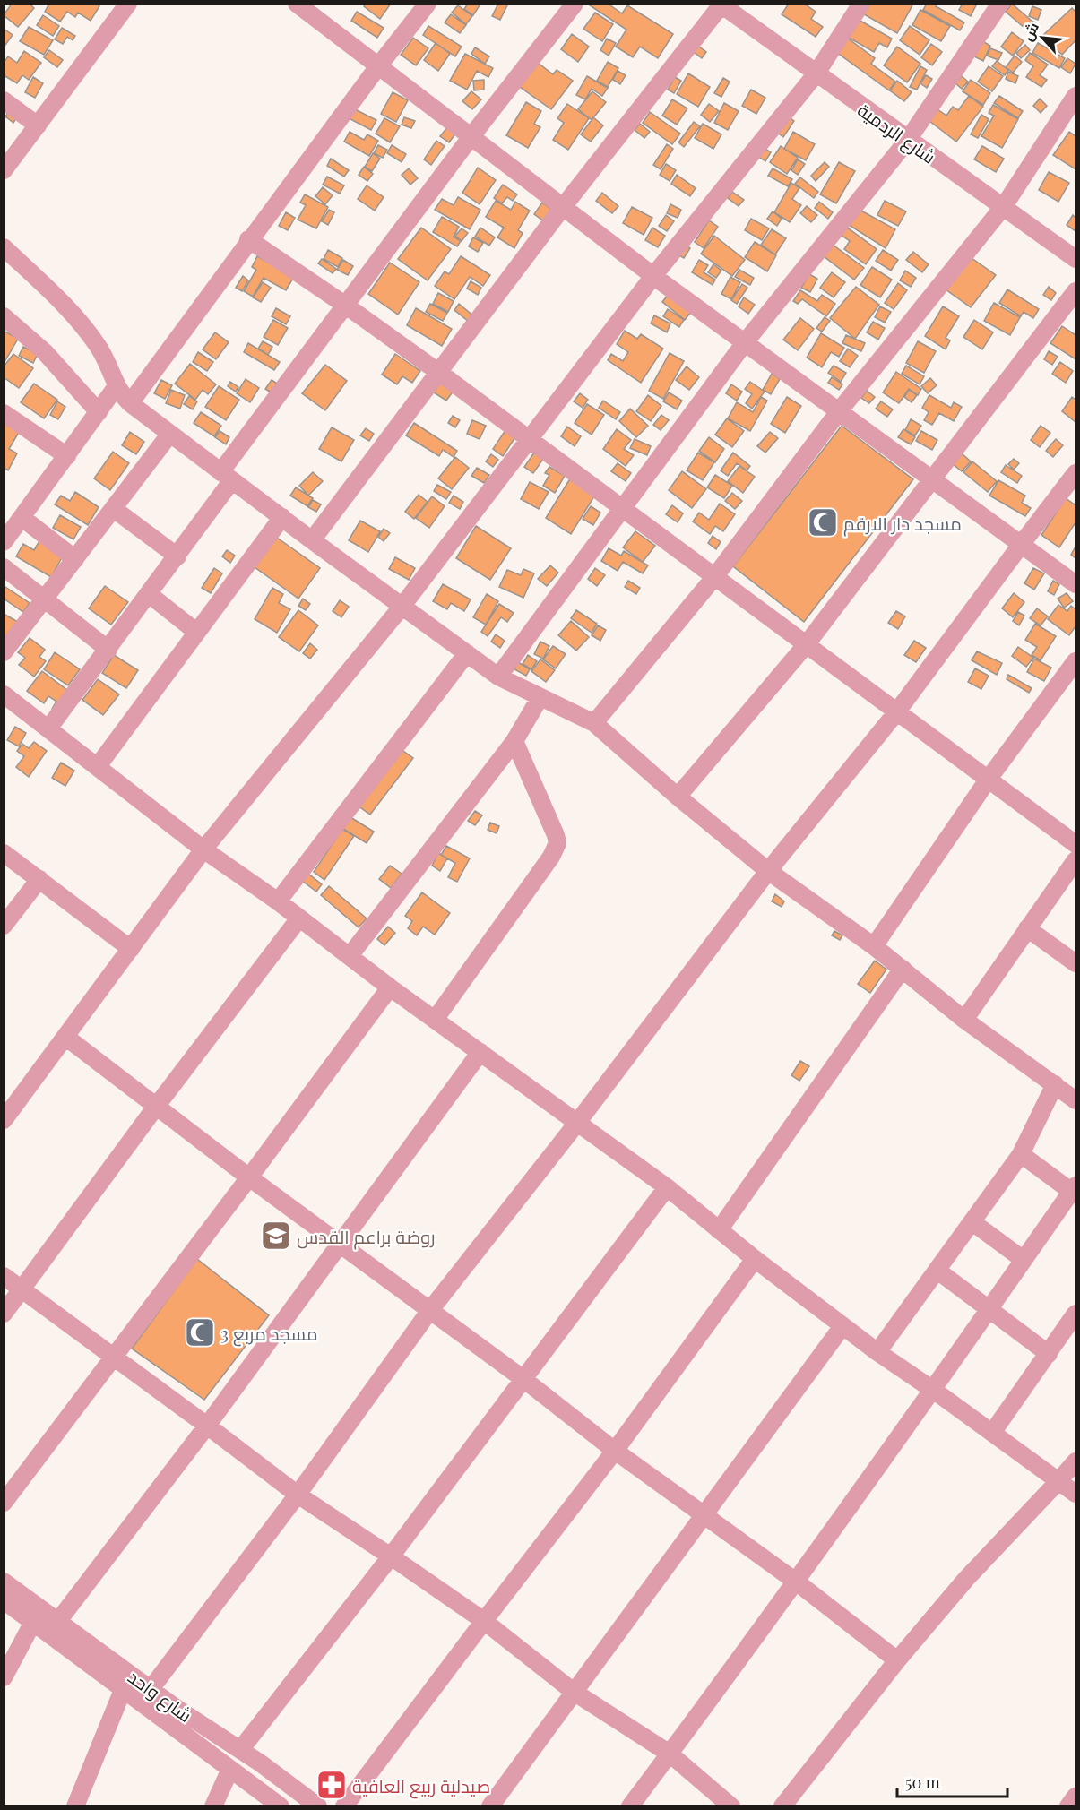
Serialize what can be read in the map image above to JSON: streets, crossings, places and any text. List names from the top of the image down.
{
  "streets": {
    "street": ["شارع الردمية", "شارع واحد"]
  },
  "places": {
    "mosque": ["مسجد دار الارقم", "مسجد مربع 3"],
    "school or university": ["روضة براعم القدس"],
    "pharmacy": ["صيدلية ربيع العافية"]
  },
  "scale_bar": "50 m",
  "north": "top left"
}
